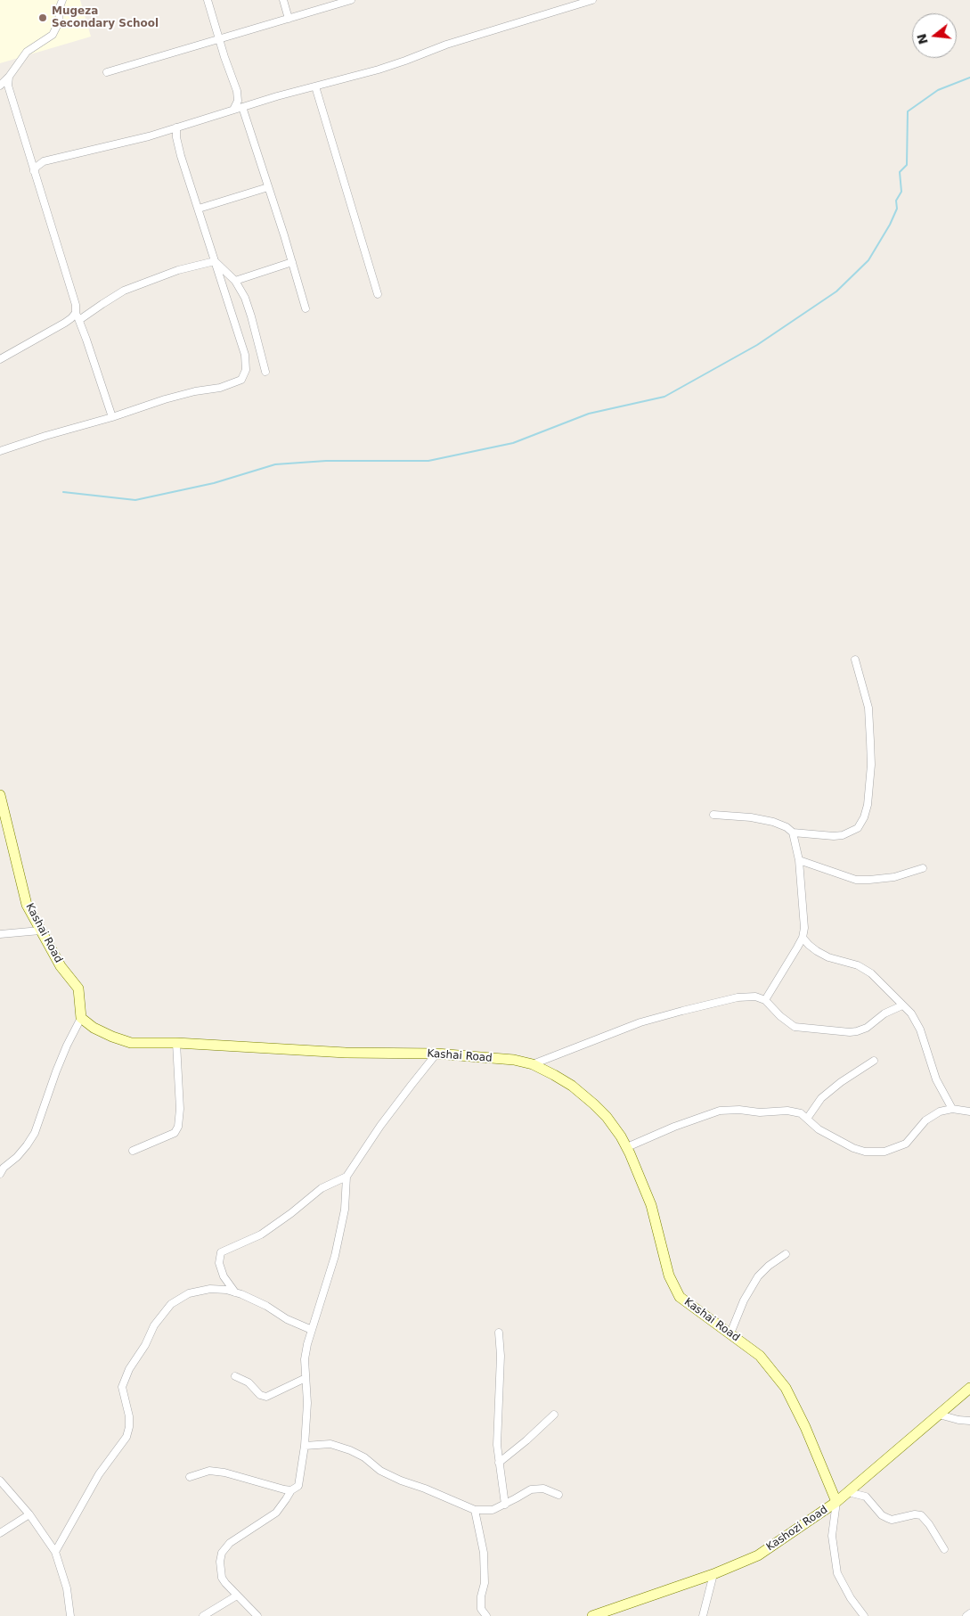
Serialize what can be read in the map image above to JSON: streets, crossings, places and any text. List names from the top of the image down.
{
  "streets": {
    "street": ["Kashai Road", "Kashozi Road"]
  },
  "crossings": [
    ["Kashai Road", "Kashozi Road"]
  ],
  "places": ["Mugeza Secondary School"],
  "north": "left"
}
